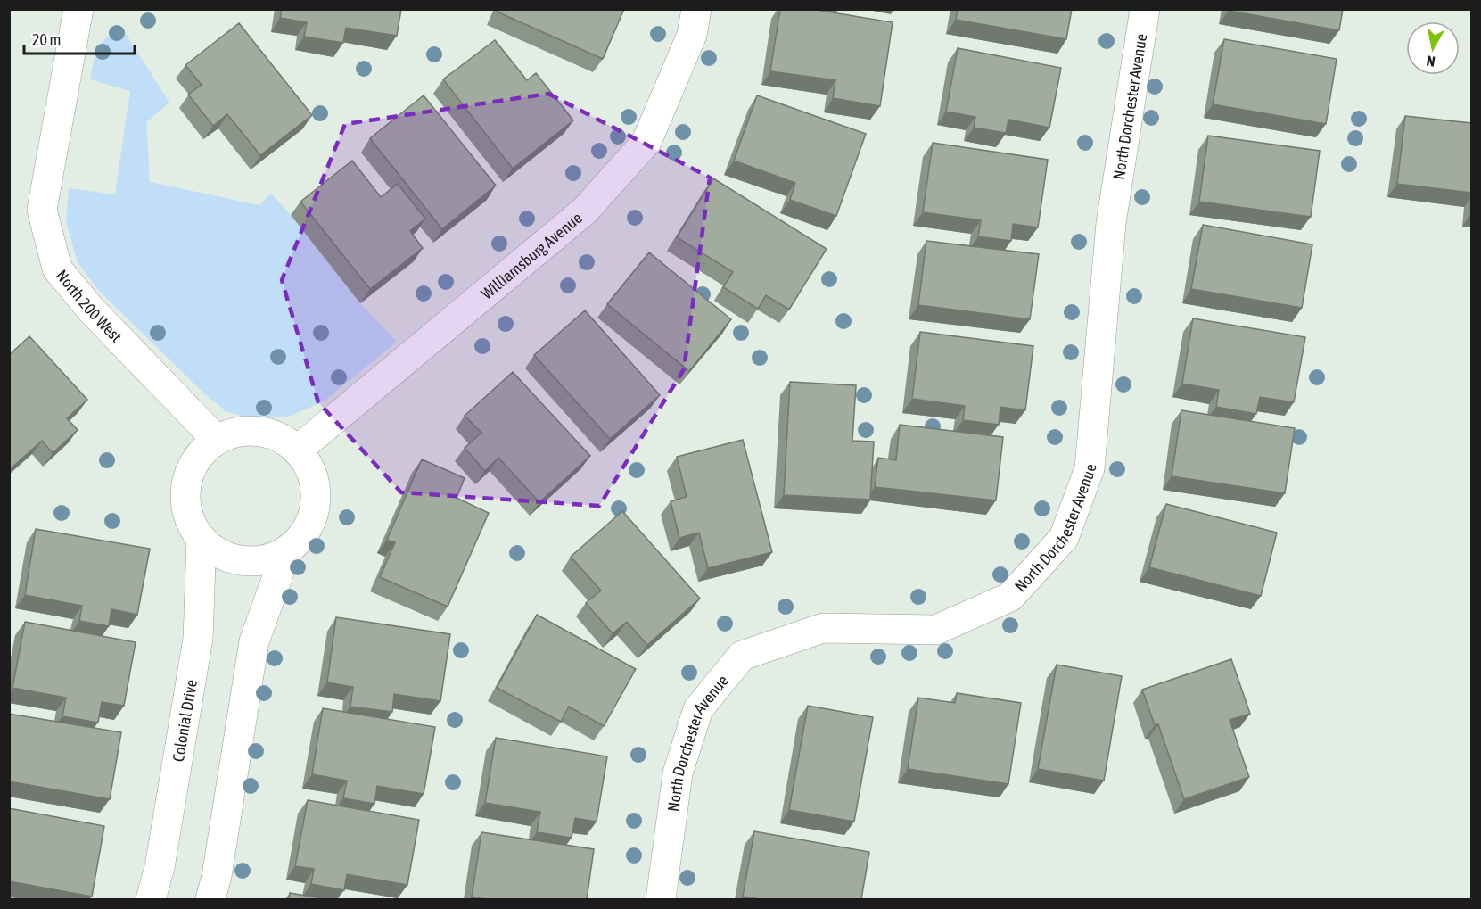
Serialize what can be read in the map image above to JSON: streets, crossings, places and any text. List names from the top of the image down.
{
  "streets": {
    "street": [
      "North Dorchester Avenue",
      "Williamsburg Avenue",
      "North 200 West",
      "Colonial Drive"
    ]
  },
  "crossings": [
    ["Williamsburg Avenue", "North 200 West"],
    ["Williamsburg Avenue", "Colonial Drive"],
    ["North 200 West", "Colonial Drive"]
  ],
  "scale_bar": "20 m",
  "north": "bottom"
}
